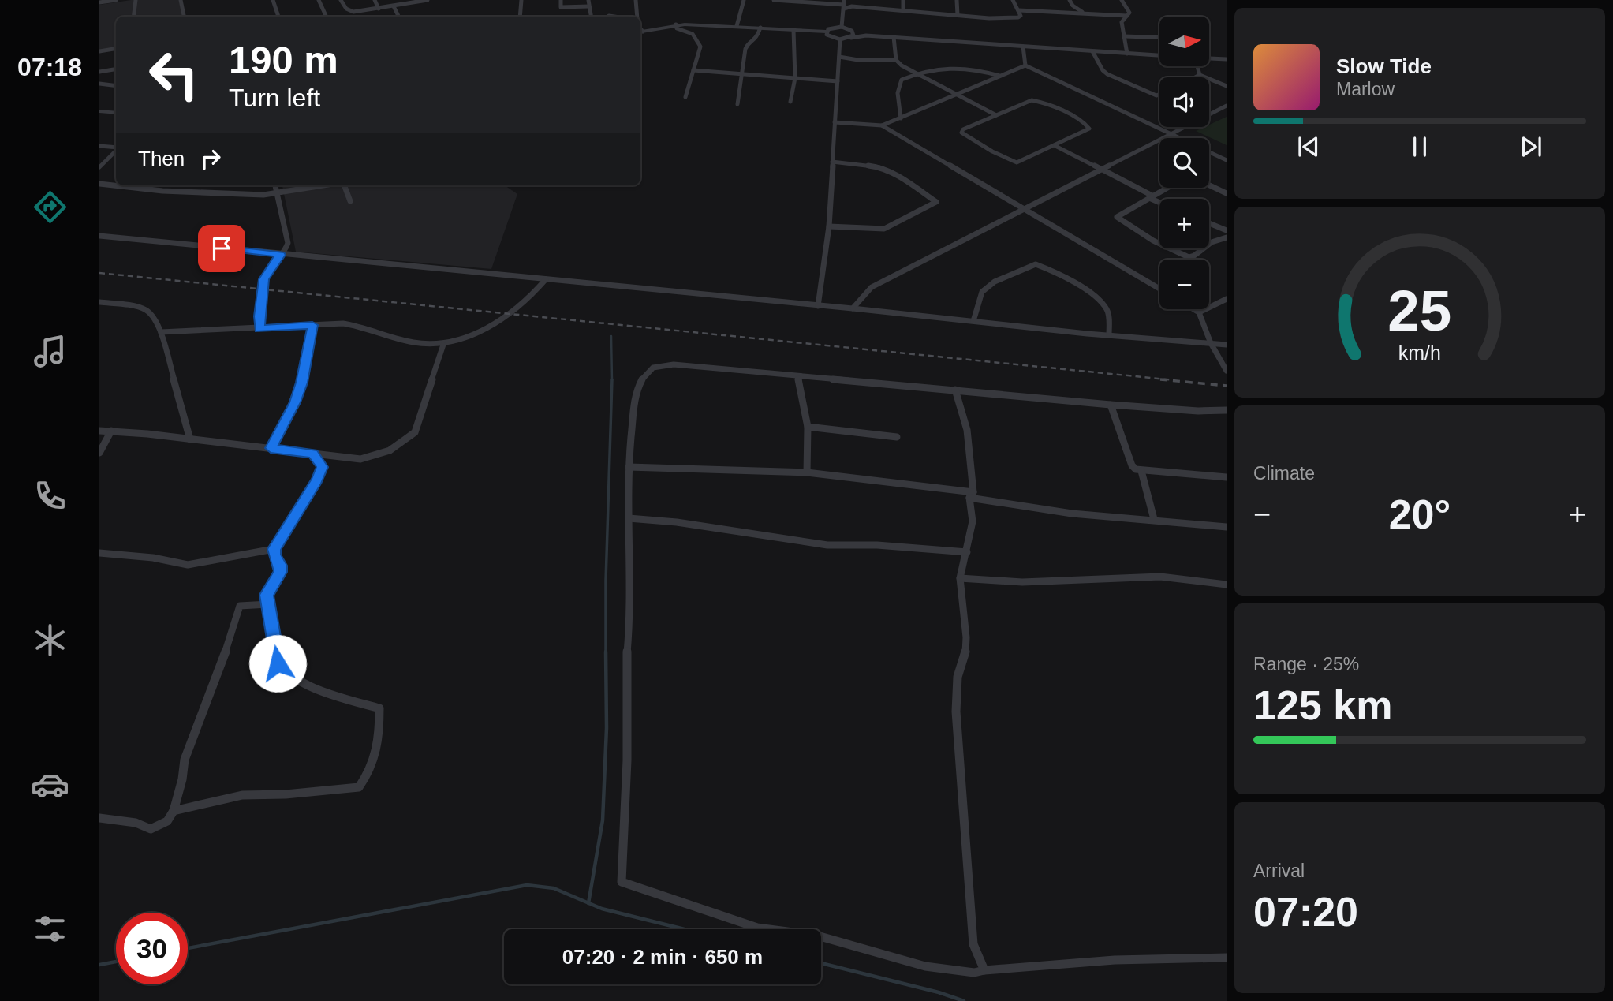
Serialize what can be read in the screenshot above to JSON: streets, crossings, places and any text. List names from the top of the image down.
{
  "north": "right",
  "page": {
    "tabs": "07:18",
    "map_buttons": ["+", "−"],
    "turn": ["190 m", "Turn left"],
    "song": ["Slow Tide", "Marlow"],
    "then": "Then",
    "tile": [
      "Climate",
      ["Range · 25%", "125 km"],
      ["Arrival", "07:20"]
    ],
    "heat": ["−", "20°", "+"],
    "limit": "30",
    "trip": "07:20 · 2 min · 650 m",
    "gauge": ["25", "km/h"]
  }
}
